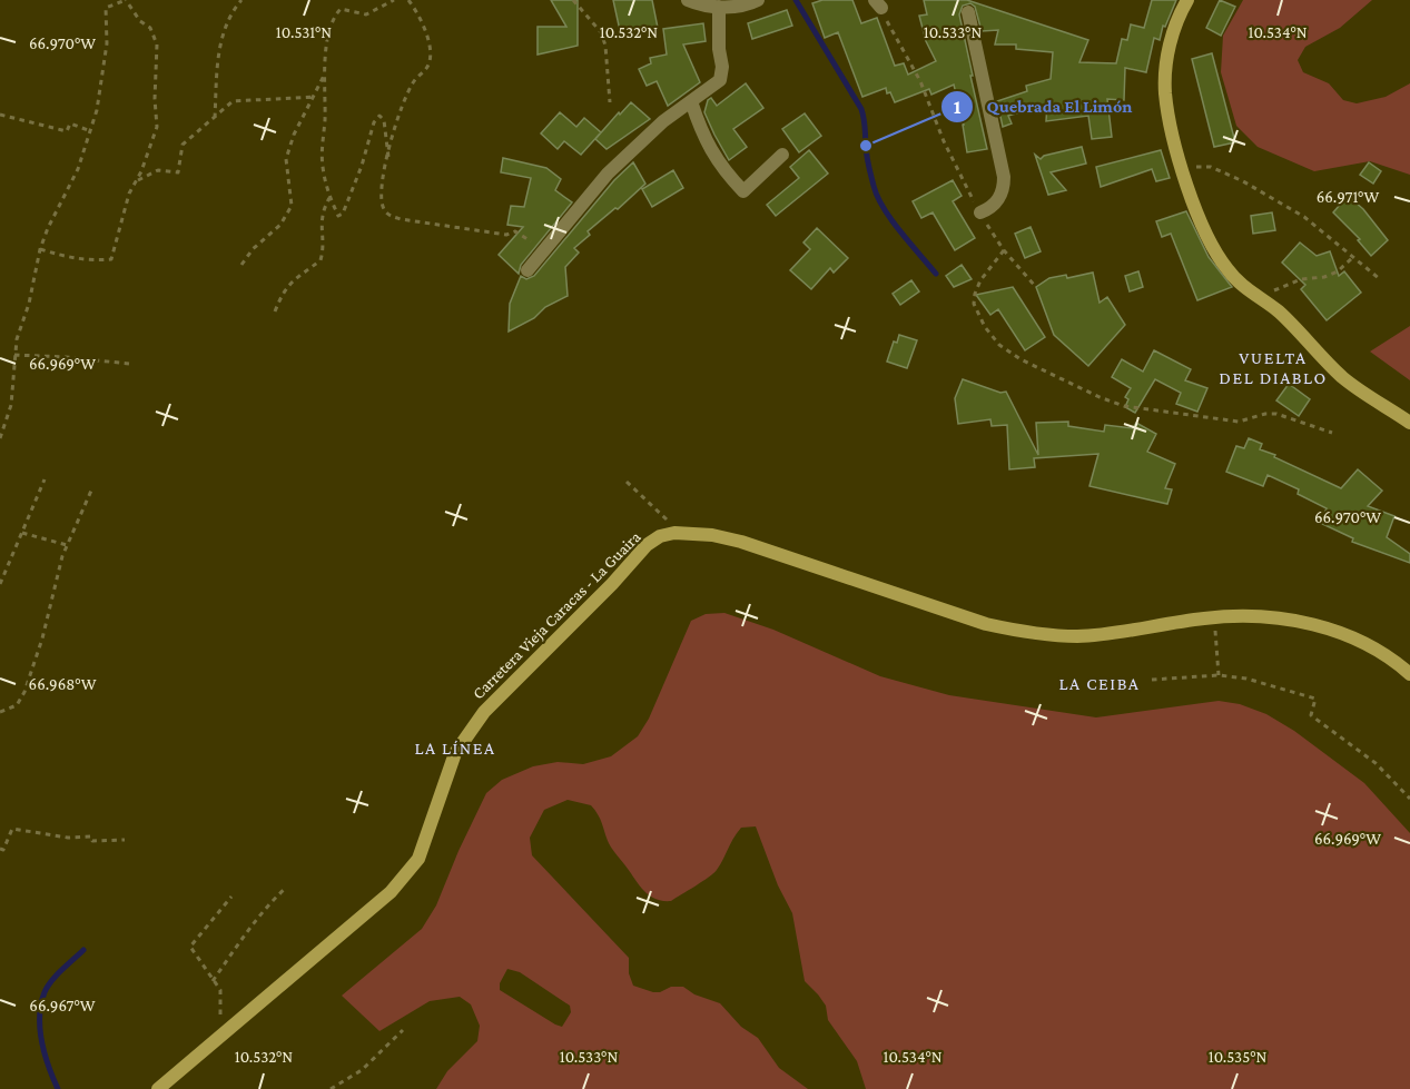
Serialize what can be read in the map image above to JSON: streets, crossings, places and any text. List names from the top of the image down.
{
  "streets": {
    "main road": ["Carretera Vieja Caracas - La Guaira"]
  },
  "districts": ["VUELTA DEL DIABLO", "LA CEIBA", "LA LÍNEA"],
  "places": ["Quebrada El Limón"],
  "coordinates": [
    "10.531°N",
    "10.532°N",
    "10.533°N",
    "10.534°N",
    "66.970°W",
    "66.971°W",
    "66.969°W",
    "66.968°W",
    "66.967°W",
    "10.535°N"
  ]
}
